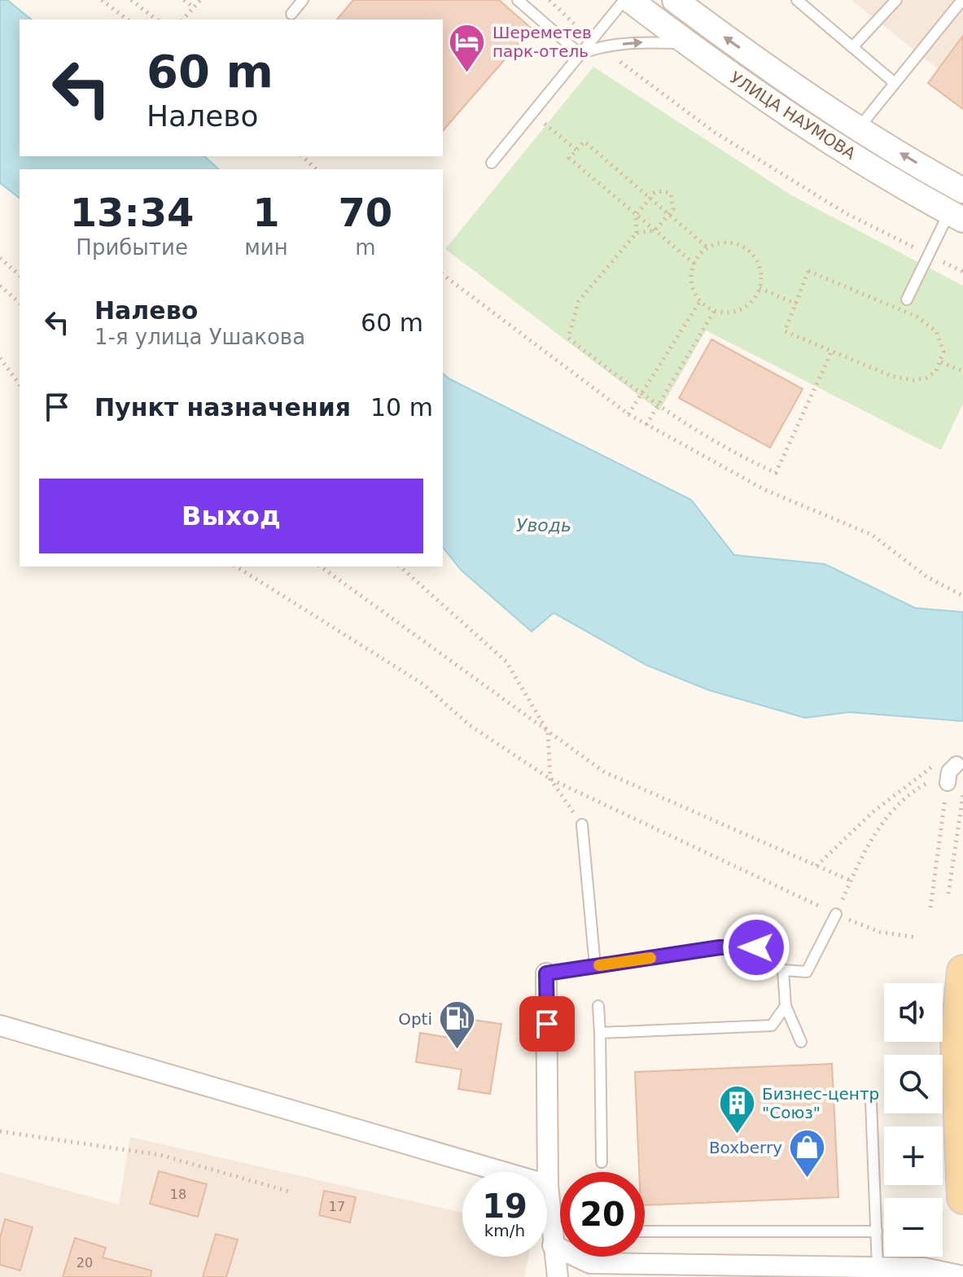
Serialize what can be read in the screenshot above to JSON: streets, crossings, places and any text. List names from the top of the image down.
{
  "streets": {
    "street": ["УЛИЦА НАУМОВА"]
  },
  "water": ["Уводь"],
  "places": {
    "hotel": ["Шереметев парк-отель"],
    "fuel station": ["Opti"],
    "building": ["Бизнес-центр \"Союз\""],
    "shop": ["Boxberry"]
  },
  "house_numbers": ["18", "17", "20"],
  "page": {
    "turn": ["60 m", "Налево"],
    "eta": [
      "13:34",
      "Прибытие",
      "1",
      "мин",
      "70",
      "m"
    ],
    "list": [
      {
        "name": "Налево",
        "note": "1-я улица Ушакова",
        "value": "60 m"
      },
      {
        "name": "Пункт назначения",
        "value": "10 m"
      }
    ],
    "buttons": "Выход",
    "map_buttons": ["+", "−"],
    "speed": "19 km/h",
    "limit": "20"
  }
}
